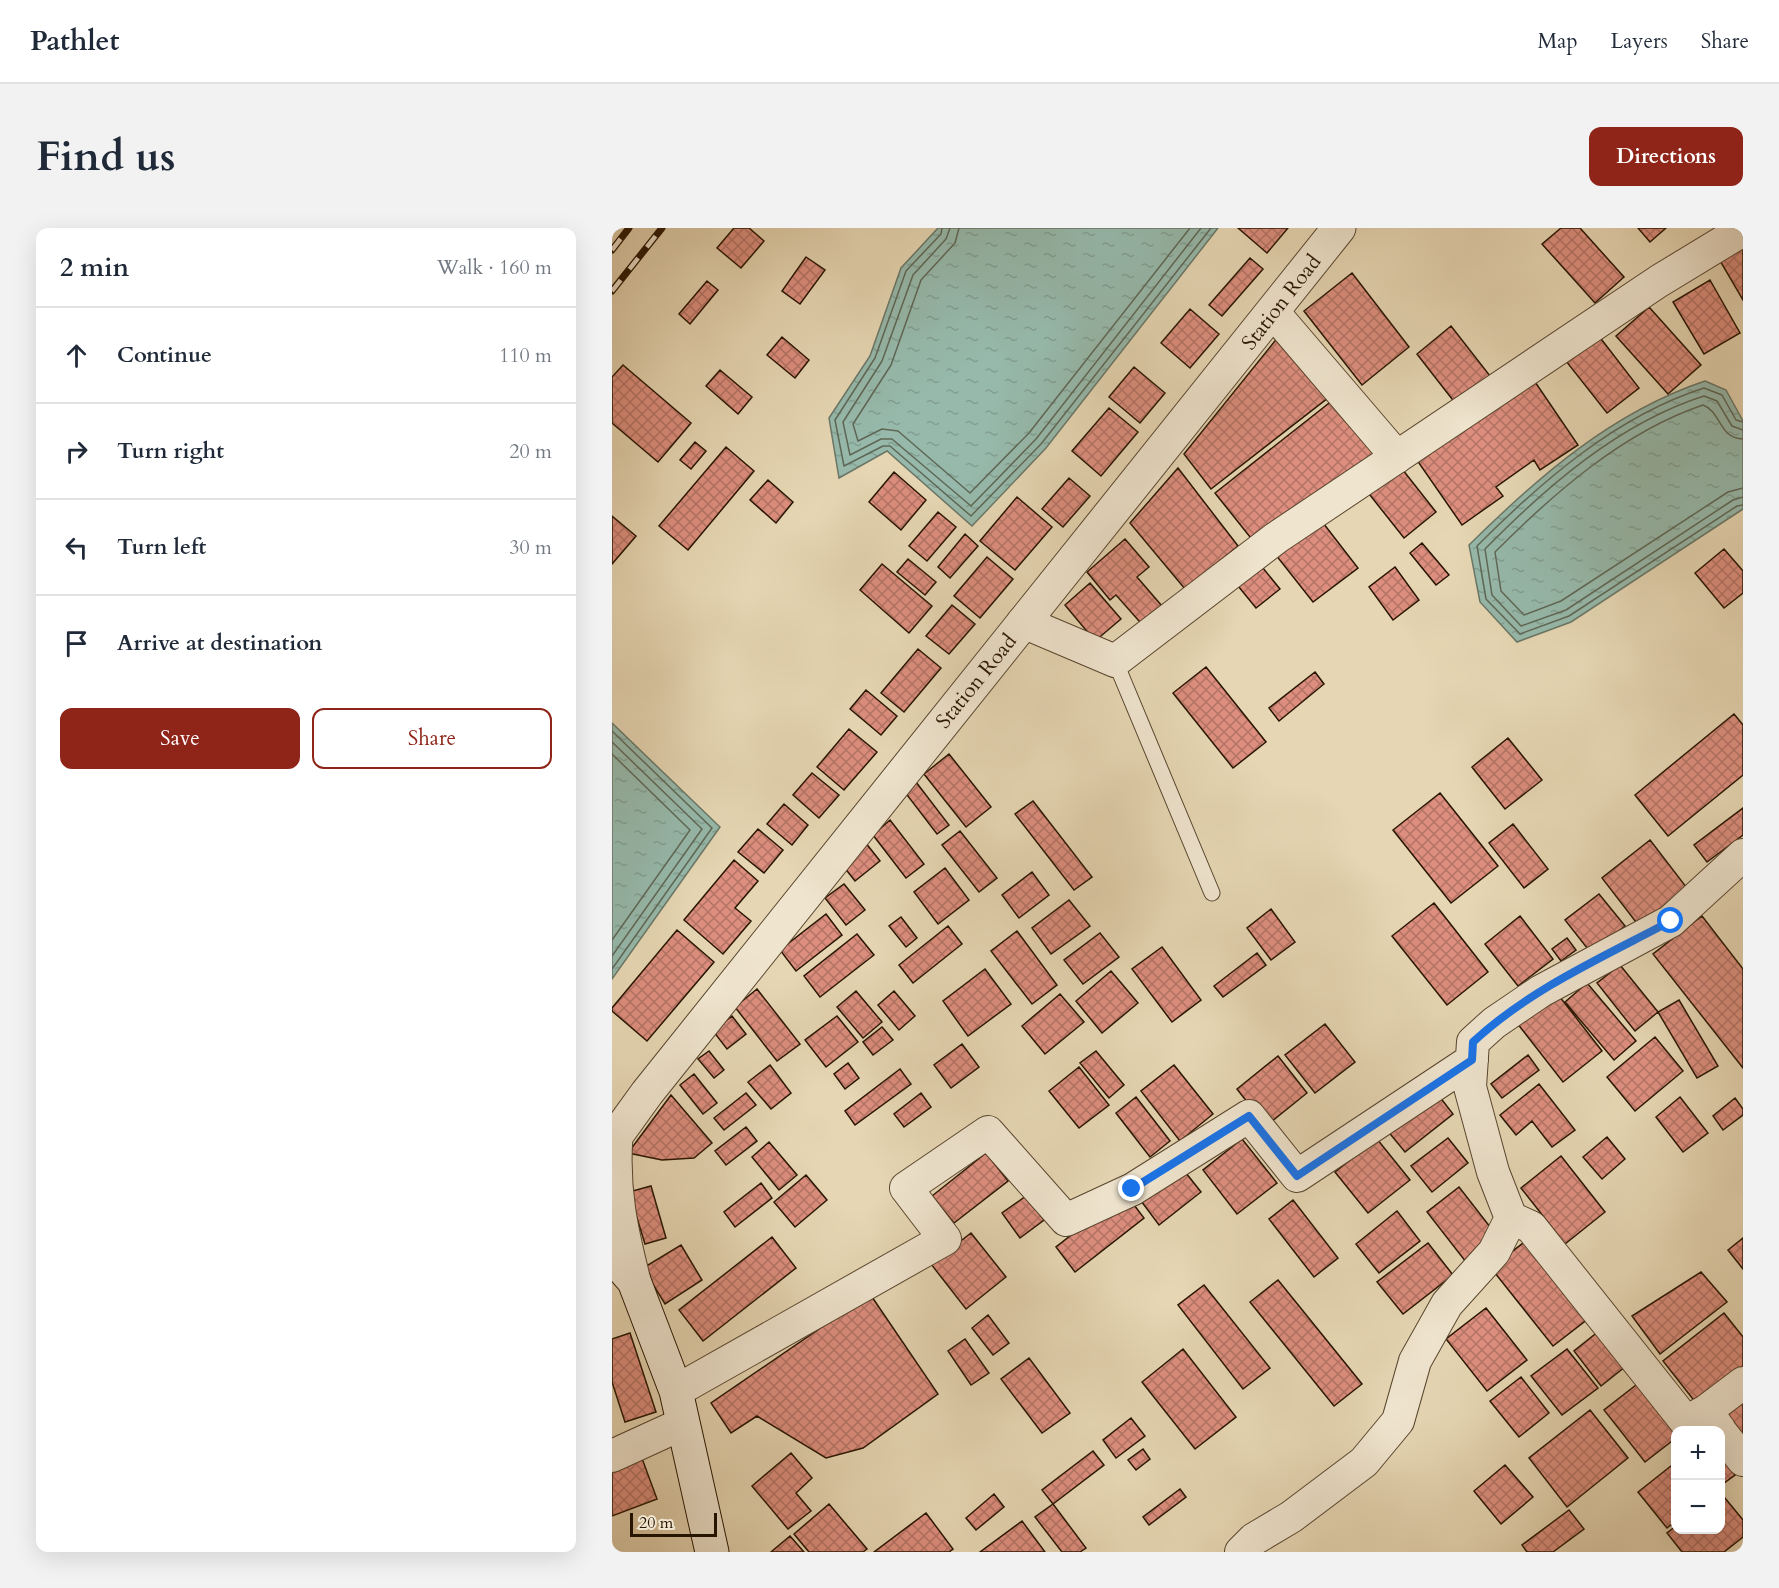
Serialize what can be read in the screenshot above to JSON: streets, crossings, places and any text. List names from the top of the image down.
{
  "streets": {
    "street": ["Station Road"]
  },
  "scale_bar": "20 m",
  "page": {
    "header": "Pathlet",
    "nav": ["Map", "Layers", "Share"],
    "buttons": [
      "Directions",
      ["Save", "Share"]
    ],
    "title": "Find us",
    "heading": ["2 min", "Walk · 160 m"],
    "list": [
      ["Continue", "110 m"],
      ["Turn right", "20 m"],
      ["Turn left", "30 m"],
      "Arrive at destination"
    ],
    "map_buttons": ["+", "−"],
    "scale": "20 m"
  }
}
